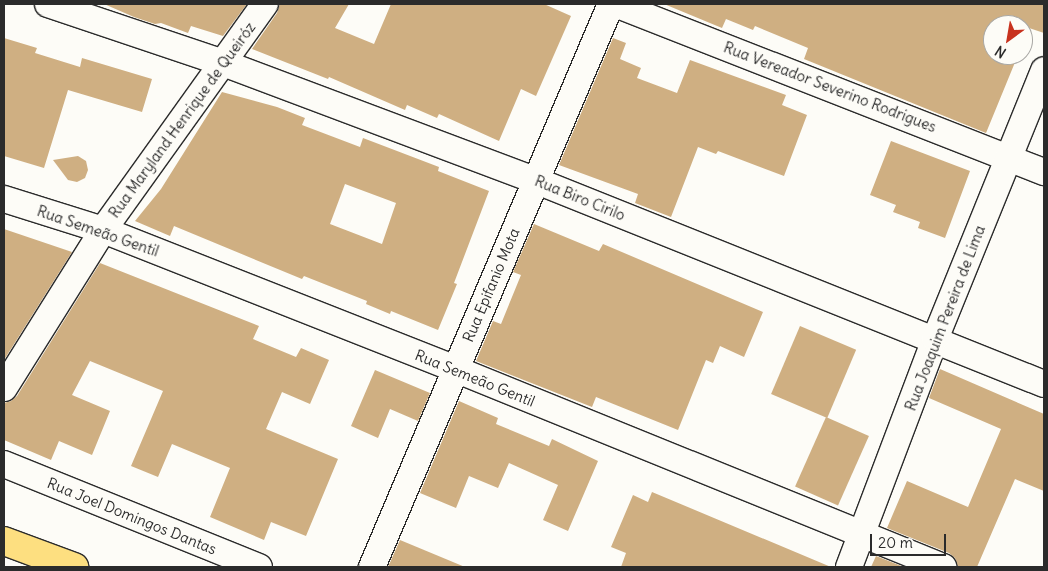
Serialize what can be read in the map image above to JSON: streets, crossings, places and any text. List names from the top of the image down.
{
  "streets": {
    "street": [
      "Rua Vereador Severino Rodrigues",
      "Rua Maryland Henrique de Queiróz",
      "Rua Biro Cirilo",
      "Rua Semeão Gentil",
      "Rua Epifanio Mota",
      "Rua Joaquim Pereira de Lima",
      "Rua Joel Domingos Dantas"
    ]
  },
  "crossings": [
    ["Rua Vereador Severino Rodrigues", "Rua Joaquim Pereira de Lima"],
    ["Rua Maryland Henrique de Queiróz", "Rua Biro Cirilo"],
    ["Rua Maryland Henrique de Queiróz", "Rua Semeão Gentil"],
    ["Rua Biro Cirilo", "Rua Epifanio Mota"],
    ["Rua Biro Cirilo", "Rua Joaquim Pereira de Lima"],
    ["Rua Semeão Gentil", "Rua Epifanio Mota"],
    ["Rua Semeão Gentil", "Rua Joaquim Pereira de Lima"]
  ],
  "scale_bar": "20 m",
  "north": "bottom left"
}
